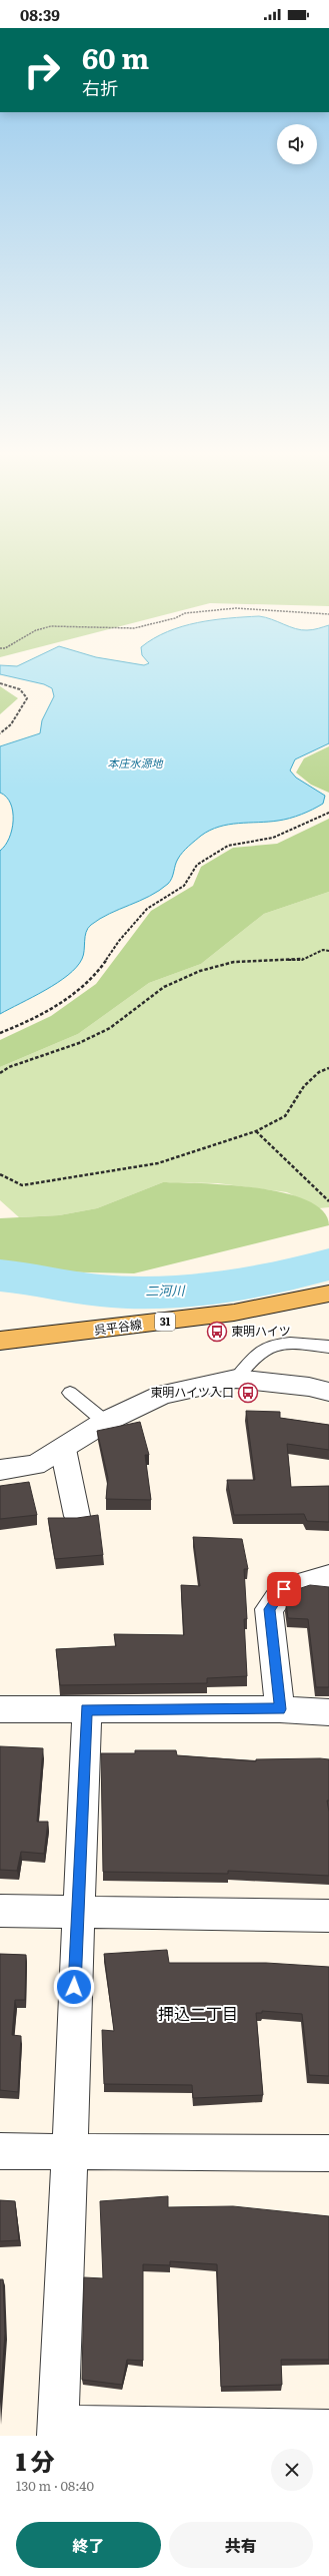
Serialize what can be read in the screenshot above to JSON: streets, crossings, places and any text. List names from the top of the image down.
{
  "streets": {
    "main road": ["31", "呉平谷線"]
  },
  "districts": ["押込二丁目"],
  "water": ["本庄水源地", "二河川"],
  "places": {
    "bus stop": ["東明ハイツ", "東明ハイツ入口"]
  },
  "page": {
    "status": "08:39",
    "turn": ["60 m", "右折"],
    "heading": ["1 分", "130 m · 08:40"],
    "buttons": ["終了", "共有"]
  }
}
